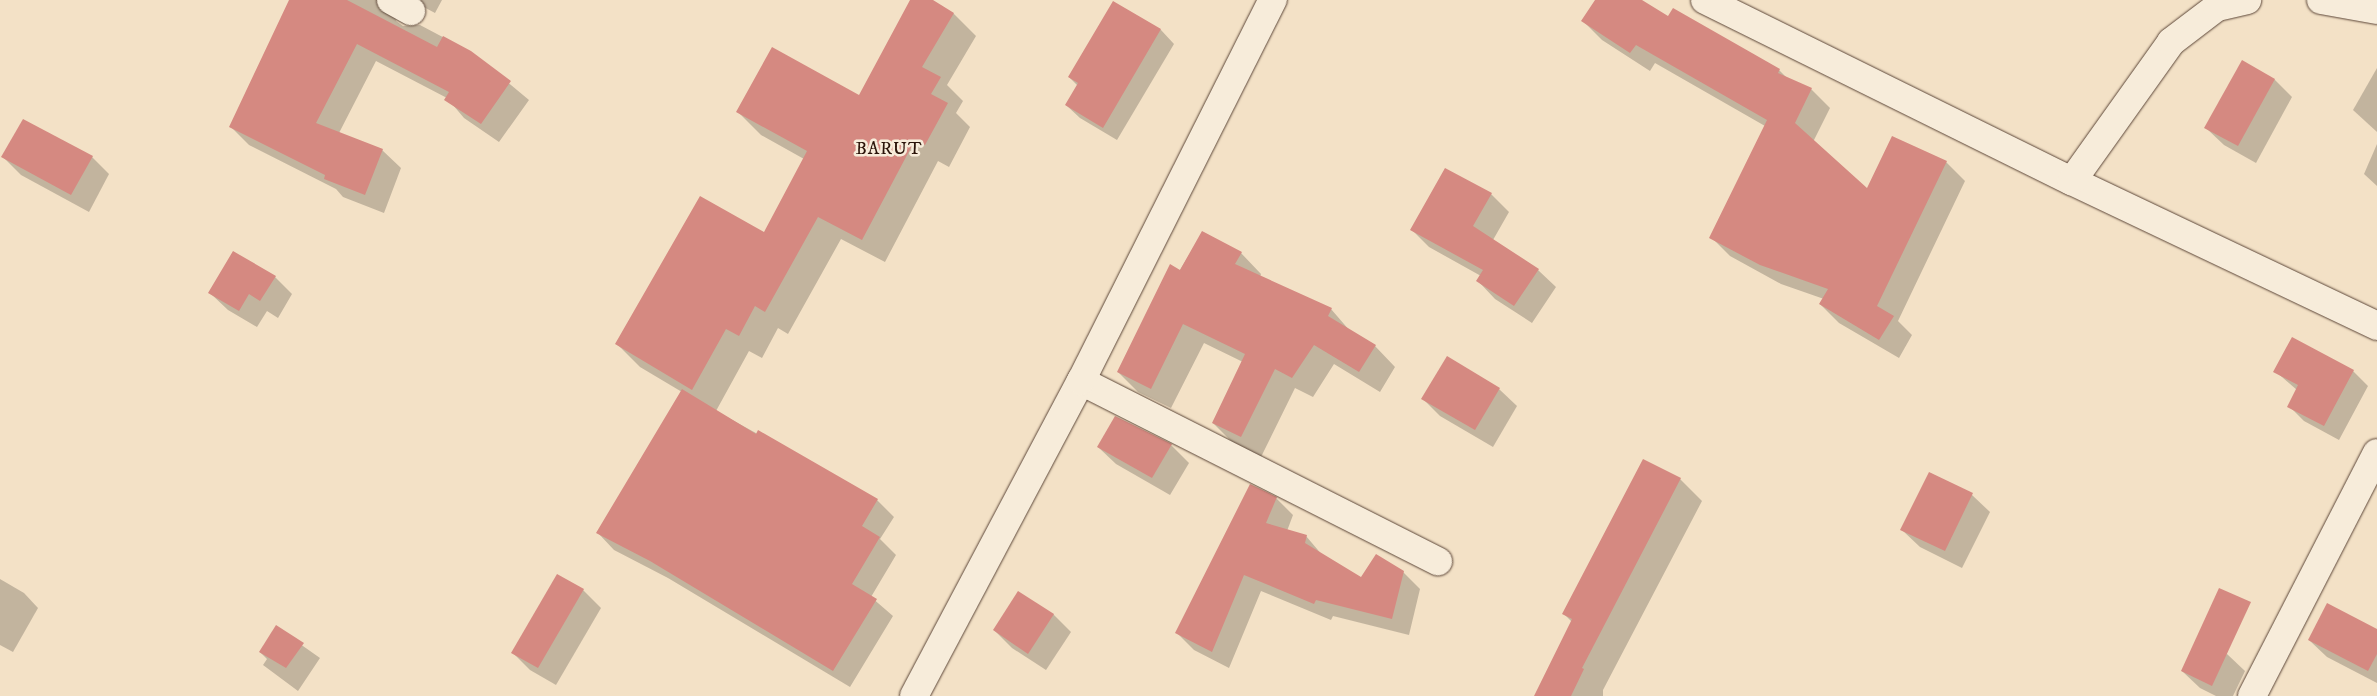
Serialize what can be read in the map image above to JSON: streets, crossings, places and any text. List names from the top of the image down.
{
  "districts": ["BARUT"]
}
